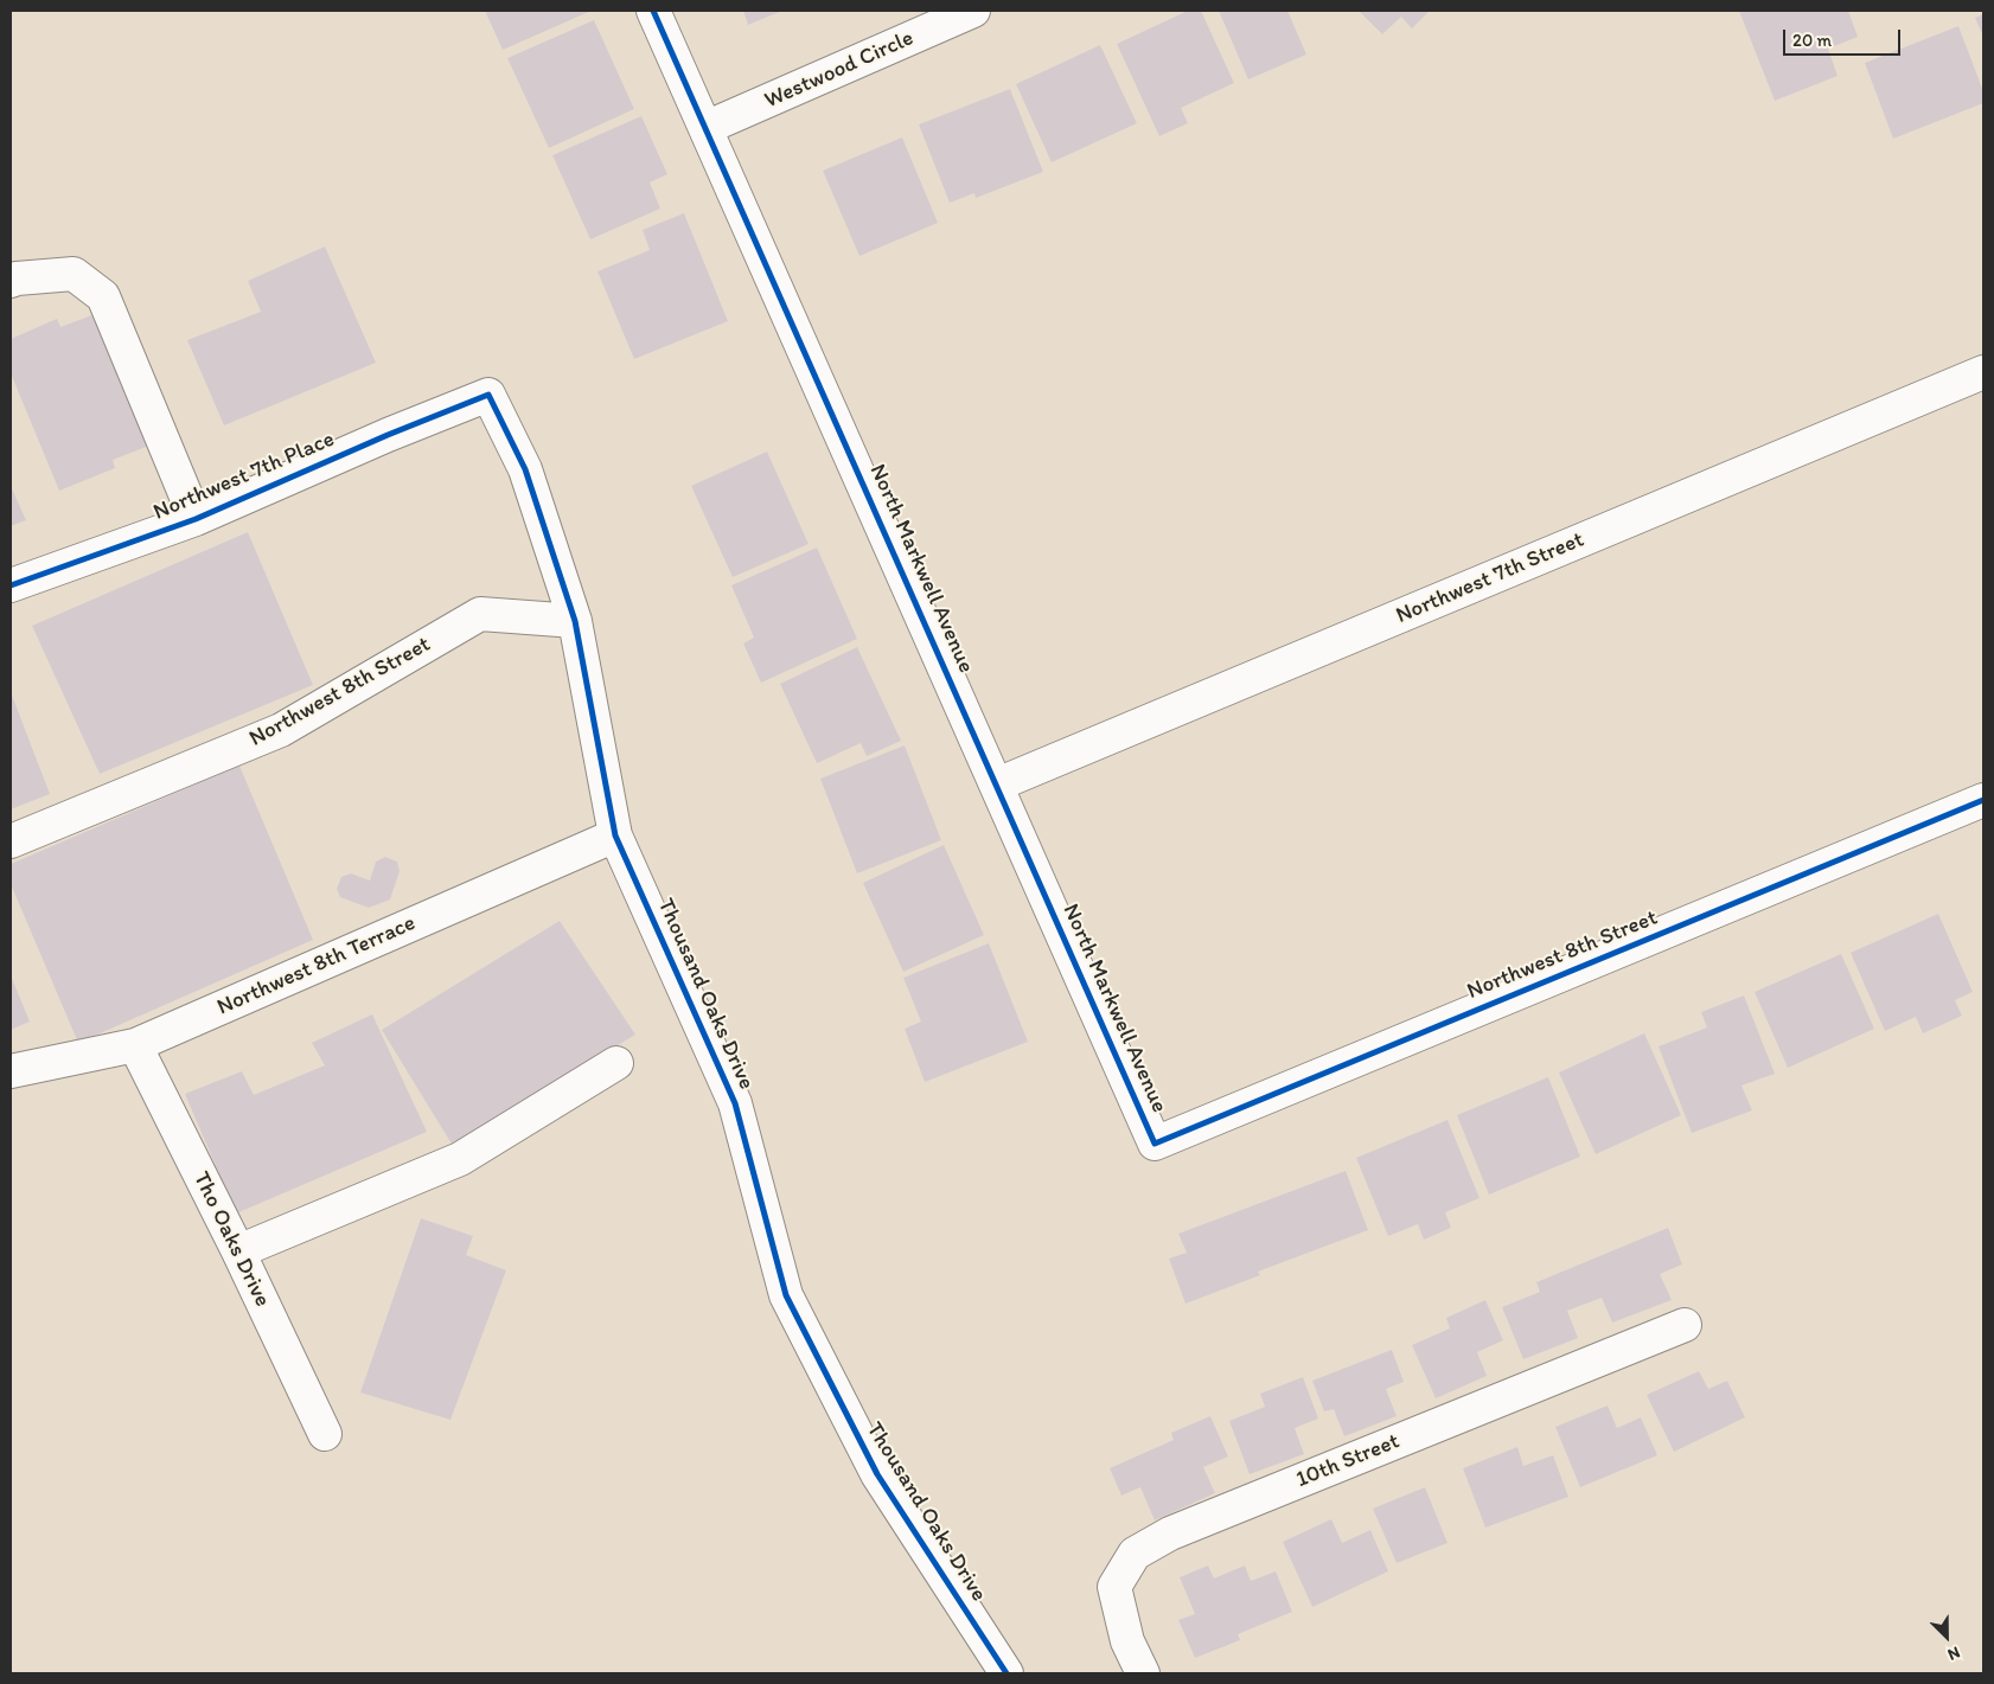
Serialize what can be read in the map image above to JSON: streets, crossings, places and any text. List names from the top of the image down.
{
  "streets": {
    "street": [
      "Westwood Circle",
      "Northwest 7th Place",
      "North Markwell Avenue",
      "Northwest 7th Street",
      "Northwest 8th Street",
      "Northwest 8th Terrace",
      "Thousand Oaks Drive",
      "Tho Oaks Drive",
      "10th Street"
    ]
  },
  "crossings": [
    ["Westwood Circle", "North Markwell Avenue"],
    ["Northwest 7th Place", "Thousand Oaks Drive"],
    ["North Markwell Avenue", "Northwest 7th Street"],
    ["North Markwell Avenue", "Northwest 8th Street"],
    ["Northwest 8th Street", "Thousand Oaks Drive"],
    ["Northwest 8th Terrace", "Thousand Oaks Drive"],
    ["Northwest 8th Terrace", "Tho Oaks Drive"]
  ],
  "scale_bar": "20 m",
  "north": "bottom right"
}
